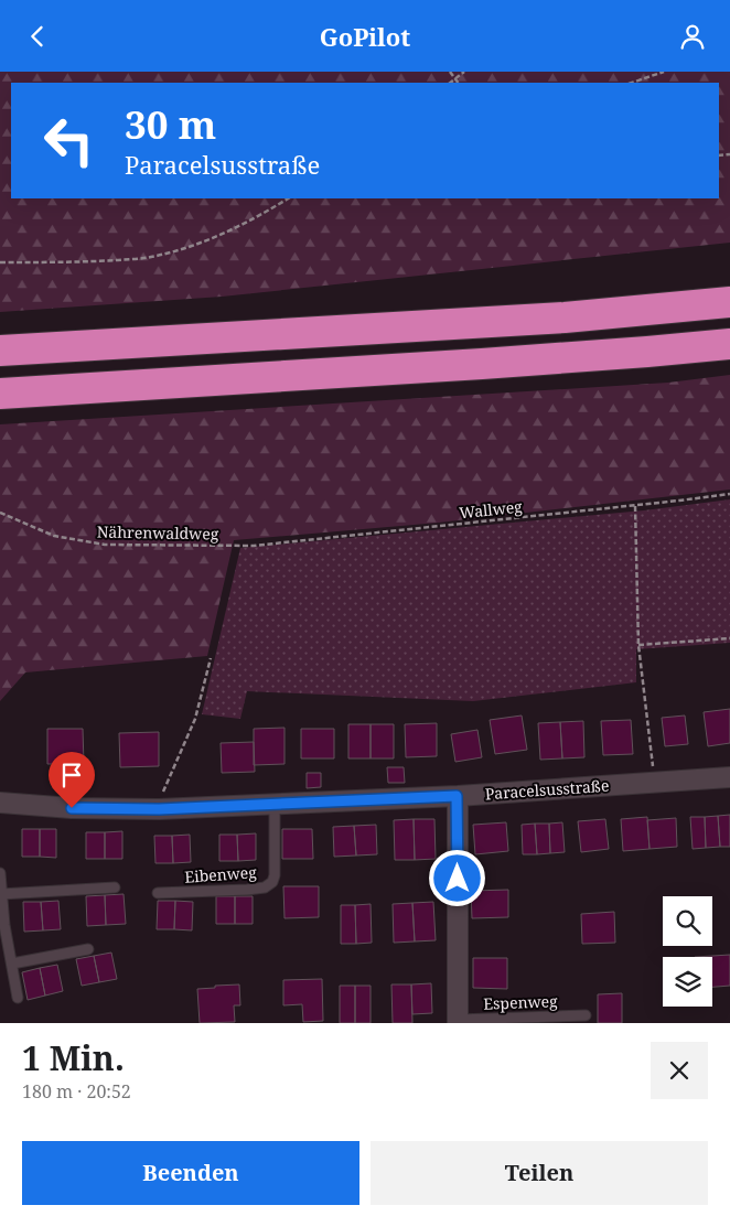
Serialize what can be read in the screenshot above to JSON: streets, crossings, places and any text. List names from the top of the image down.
{
  "streets": {
    "street": ["Paracelsusstraße"],
    "lane": ["Eibenweg", "Espenweg"],
    "path": ["Wallweg", "Nährenwaldweg"]
  },
  "crossings": [
    ["Wallweg", "Nährenwaldweg"],
    ["Paracelsusstraße", "Eibenweg"]
  ],
  "page": {
    "header": "GoPilot",
    "turn": ["30 m", "Paracelsusstraße"],
    "heading": ["1 Min.", "180 m · 20:52"],
    "buttons": ["Beenden", "Teilen"]
  }
}
